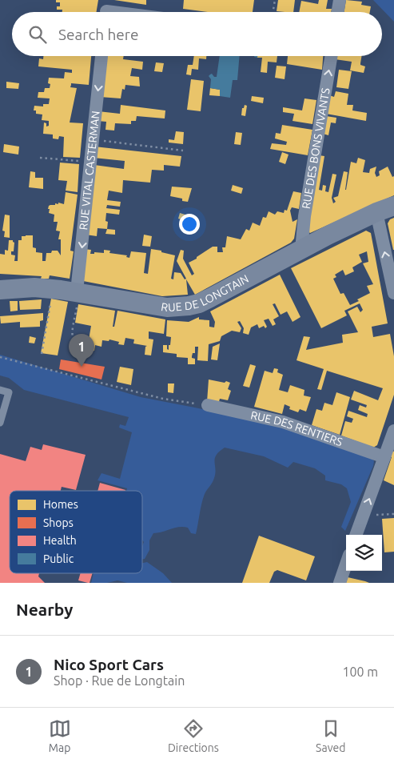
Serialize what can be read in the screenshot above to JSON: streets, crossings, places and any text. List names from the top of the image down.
{
  "streets": {
    "street": [
      "RUE DES BONS VIVANTS",
      "RUE VITAL CASTERMAN",
      "RUE DE LONGTAIN",
      "RUE DES RENTIERS"
    ]
  },
  "crossings": [
    ["RUE DES BONS VIVANTS", "RUE DE LONGTAIN"],
    ["RUE VITAL CASTERMAN", "RUE DE LONGTAIN"]
  ],
  "one_way": ["RUE DES BONS VIVANTS", "RUE VITAL CASTERMAN"],
  "legend": [
    "Homes",
    "Shops",
    "Health",
    "Public"
  ],
  "page": {
    "search": "Search here",
    "pins": "1",
    "heading": "Nearby",
    "list": [
      {
        "mark": "1",
        "name": "Nico Sport Cars",
        "note": "Shop · Rue de Longtain",
        "value": "100 m"
      }
    ],
    "nav": ["Map", "Directions", "Saved"]
  }
}
